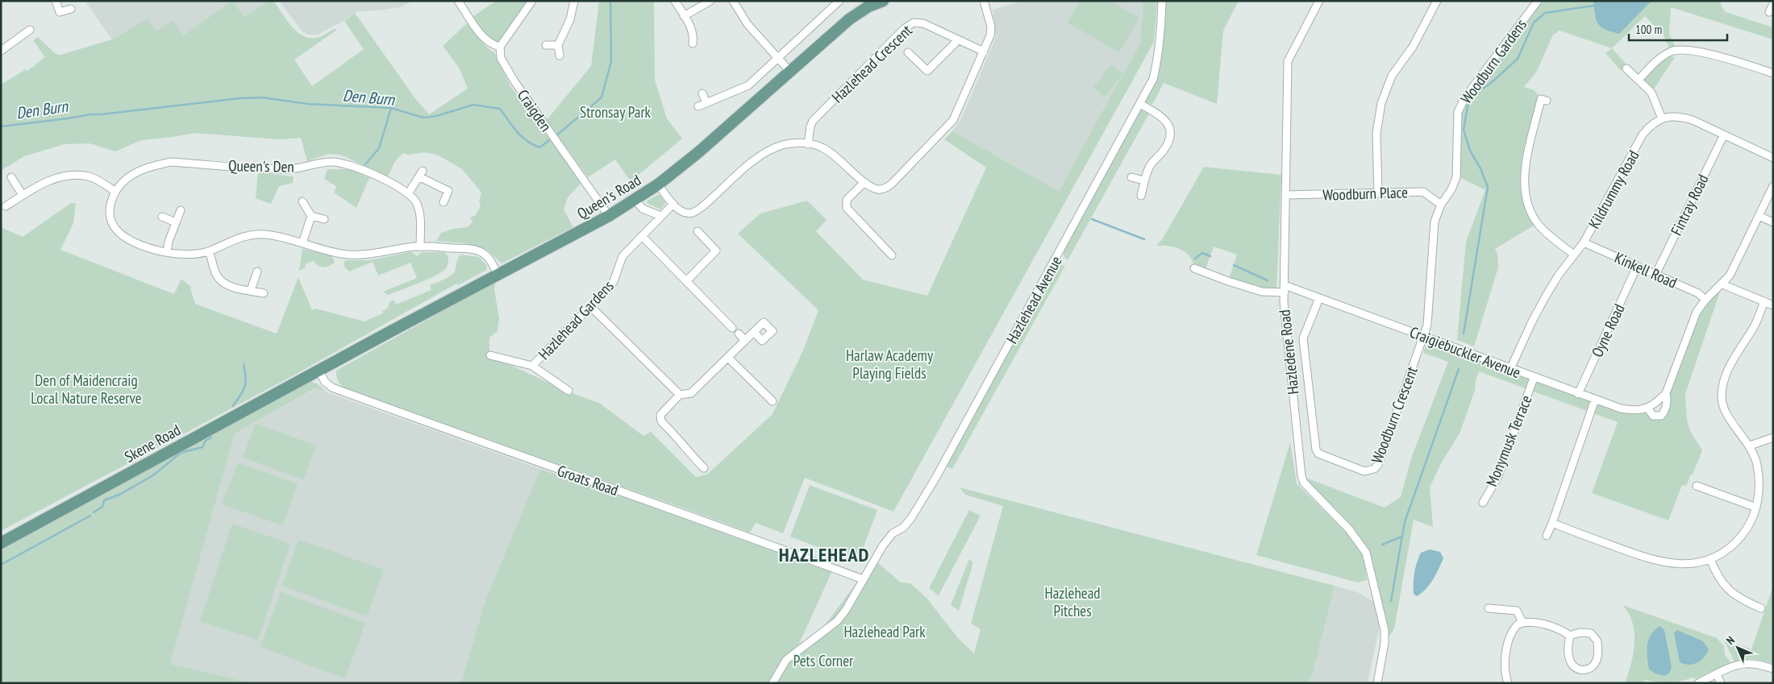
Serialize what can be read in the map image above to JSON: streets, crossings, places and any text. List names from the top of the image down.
{
  "streets": {
    "main road": ["Queen's Road", "Skene Road"],
    "street": [
      "Woodburn Gardens",
      "Hazlehead Crescent",
      "Craigden",
      "Queen's Den",
      "Kildrummy Road",
      "Woodburn Place",
      "Fintray Road",
      "Kinkell Road",
      "Hazlehead Avenue",
      "Hazlehead Gardens",
      "Oyne Road",
      "Hazledene Road",
      "Craigiebuckler Avenue",
      "Woodburn Crescent",
      "Monymusk Terrace",
      "Groats Road"
    ]
  },
  "crossings": [
    ["Woodburn Gardens", "Woodburn Place"],
    ["Woodburn Gardens", "Craigiebuckler Avenue"],
    ["Woodburn Gardens", "Woodburn Crescent"],
    ["Craigden", "Queen's Road"],
    ["Queen's Den", "Queen's Road"],
    ["Kildrummy Road", "Kinkell Road"],
    ["Kildrummy Road", "Craigiebuckler Avenue"],
    ["Woodburn Place", "Hazledene Road"],
    ["Queen's Road", "Skene Road"],
    ["Queen's Road", "Groats Road"],
    ["Fintray Road", "Kinkell Road"],
    ["Kinkell Road", "Oyne Road"],
    ["Kinkell Road", "Craigiebuckler Avenue"],
    ["Hazlehead Avenue", "Groats Road"],
    ["Oyne Road", "Craigiebuckler Avenue"],
    ["Hazledene Road", "Craigiebuckler Avenue"],
    ["Craigiebuckler Avenue", "Woodburn Crescent"],
    ["Craigiebuckler Avenue", "Monymusk Terrace"],
    ["Skene Road", "Groats Road"]
  ],
  "districts": ["HAZLEHEAD"],
  "water": ["Den Burn"],
  "parks": [
    "Stronsay Park",
    "Harlaw Academy Playing Fields",
    "Den of Maidencraig Local Nature Reserve",
    "Hazlehead Pitches",
    "Hazlehead Park",
    "Pets Corner"
  ],
  "scale_bar": "100 m",
  "north": "top left"
}
